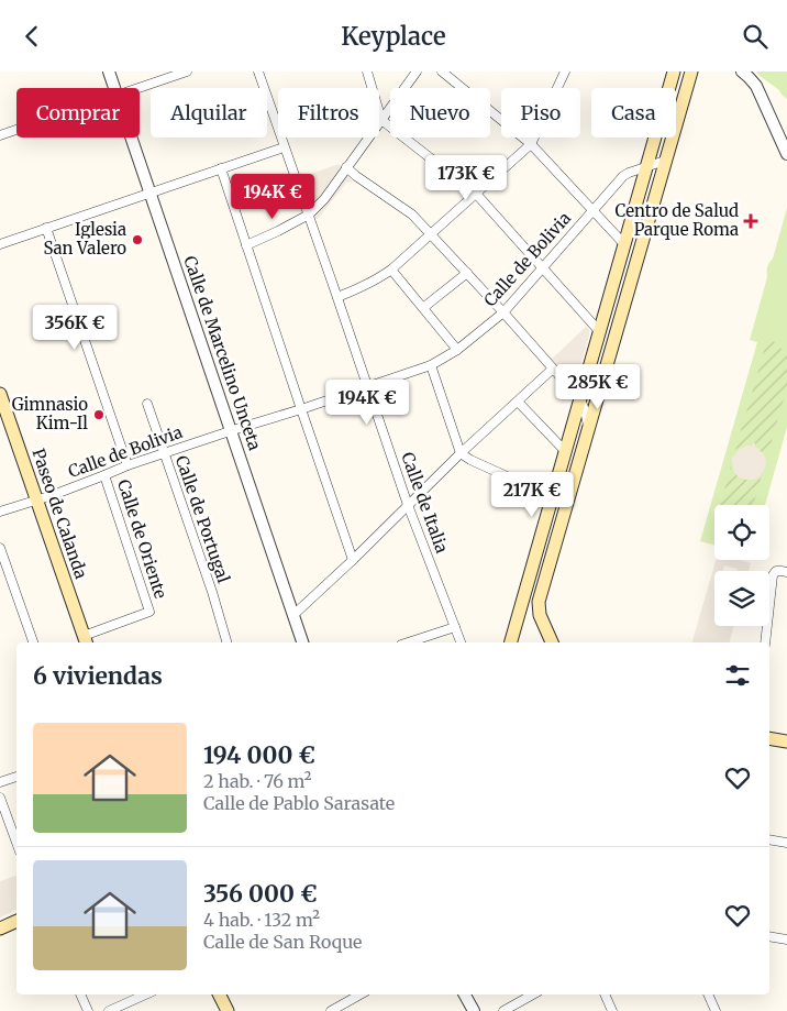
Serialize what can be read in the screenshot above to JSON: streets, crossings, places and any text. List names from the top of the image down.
{
  "streets": {
    "main road": ["Paseo de Calanda"],
    "street": [
      "Calle de Bolivia",
      "Calle de Marcelino Unceta",
      "Calle de Italia",
      "Calle de Portugal",
      "Calle de Oriente"
    ]
  },
  "crossings": [
    ["Calle de Bolivia", "Calle de Marcelino Unceta"],
    ["Calle de Bolivia", "Calle de Italia"],
    ["Calle de Bolivia", "Paseo de Calanda"],
    ["Calle de Bolivia", "Calle de Portugal"],
    ["Calle de Bolivia", "Calle de Oriente"],
    ["Paseo de Calanda", "Calle de Oriente"]
  ],
  "places": {
    "health": ["Centro de Salud Parque Roma"],
    "other": ["Iglesia San Valero", "Gimnasio Kim-Il"]
  },
  "page": {
    "header": "Keyplace",
    "chip": [
      "Comprar",
      "Alquilar",
      "Filtros",
      "Nuevo",
      "Piso",
      "Casa"
    ],
    "price": [
      "173K €",
      "194K €",
      "356K €",
      "285K €",
      "194K €",
      "217K €"
    ],
    "heading": "6 viviendas",
    "list": [
      {
        "name": "194 000 €",
        "note": "2 hab. · 76 m² · Calle de Pablo Sarasate"
      },
      {
        "name": "356 000 €",
        "note": "4 hab. · 132 m² · Calle de San Roque"
      }
    ]
  }
}
